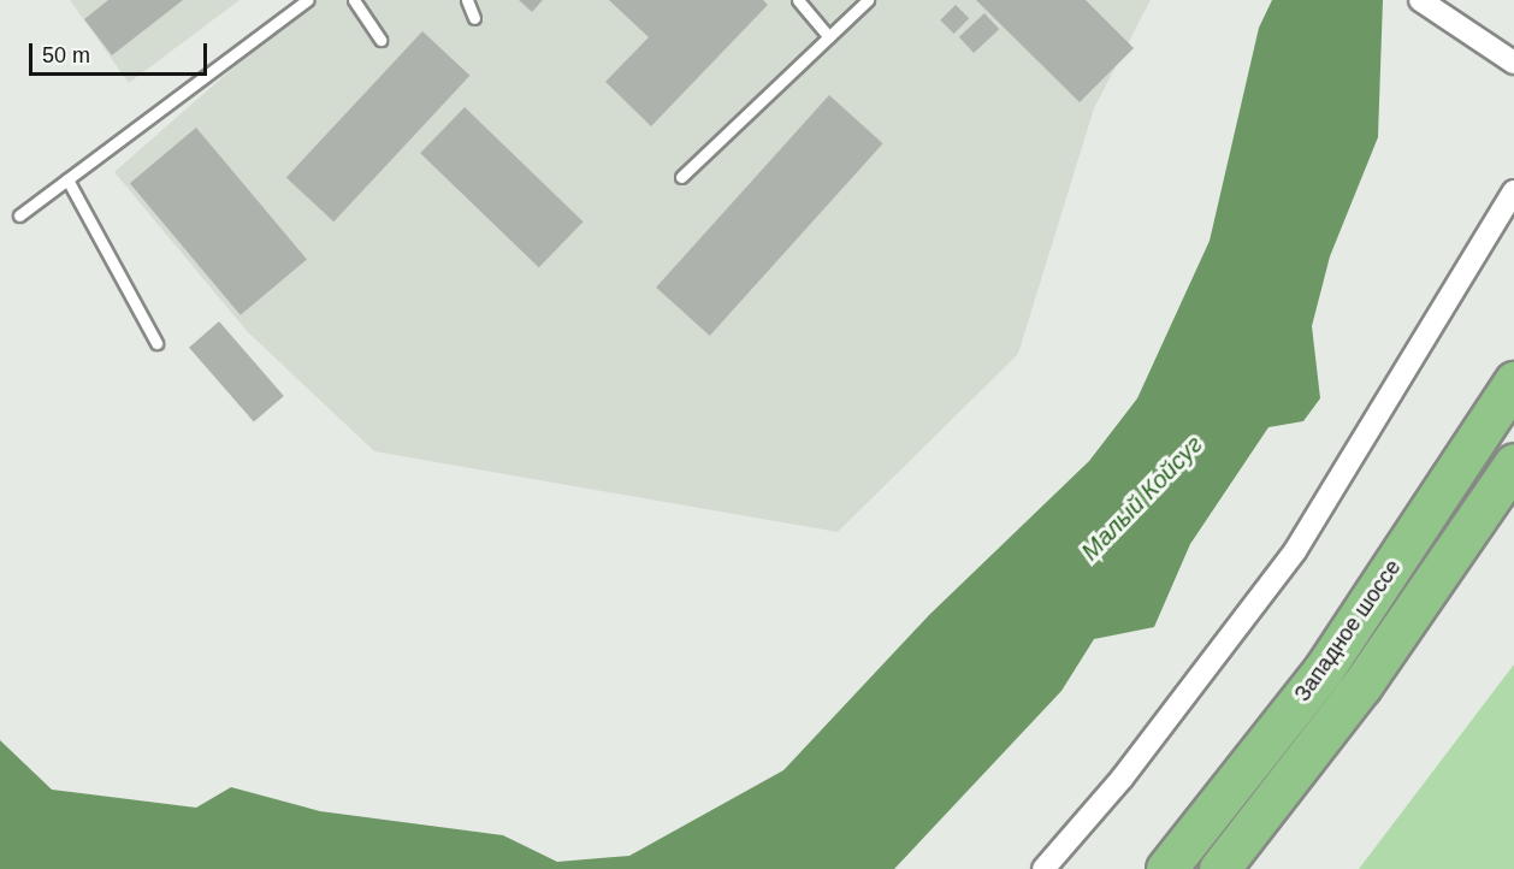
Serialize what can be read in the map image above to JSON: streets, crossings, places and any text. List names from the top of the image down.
{
  "streets": {
    "highway": ["Западное шоссе"]
  },
  "water": ["Малый Койсуг"],
  "scale_bar": "50 m"
}
